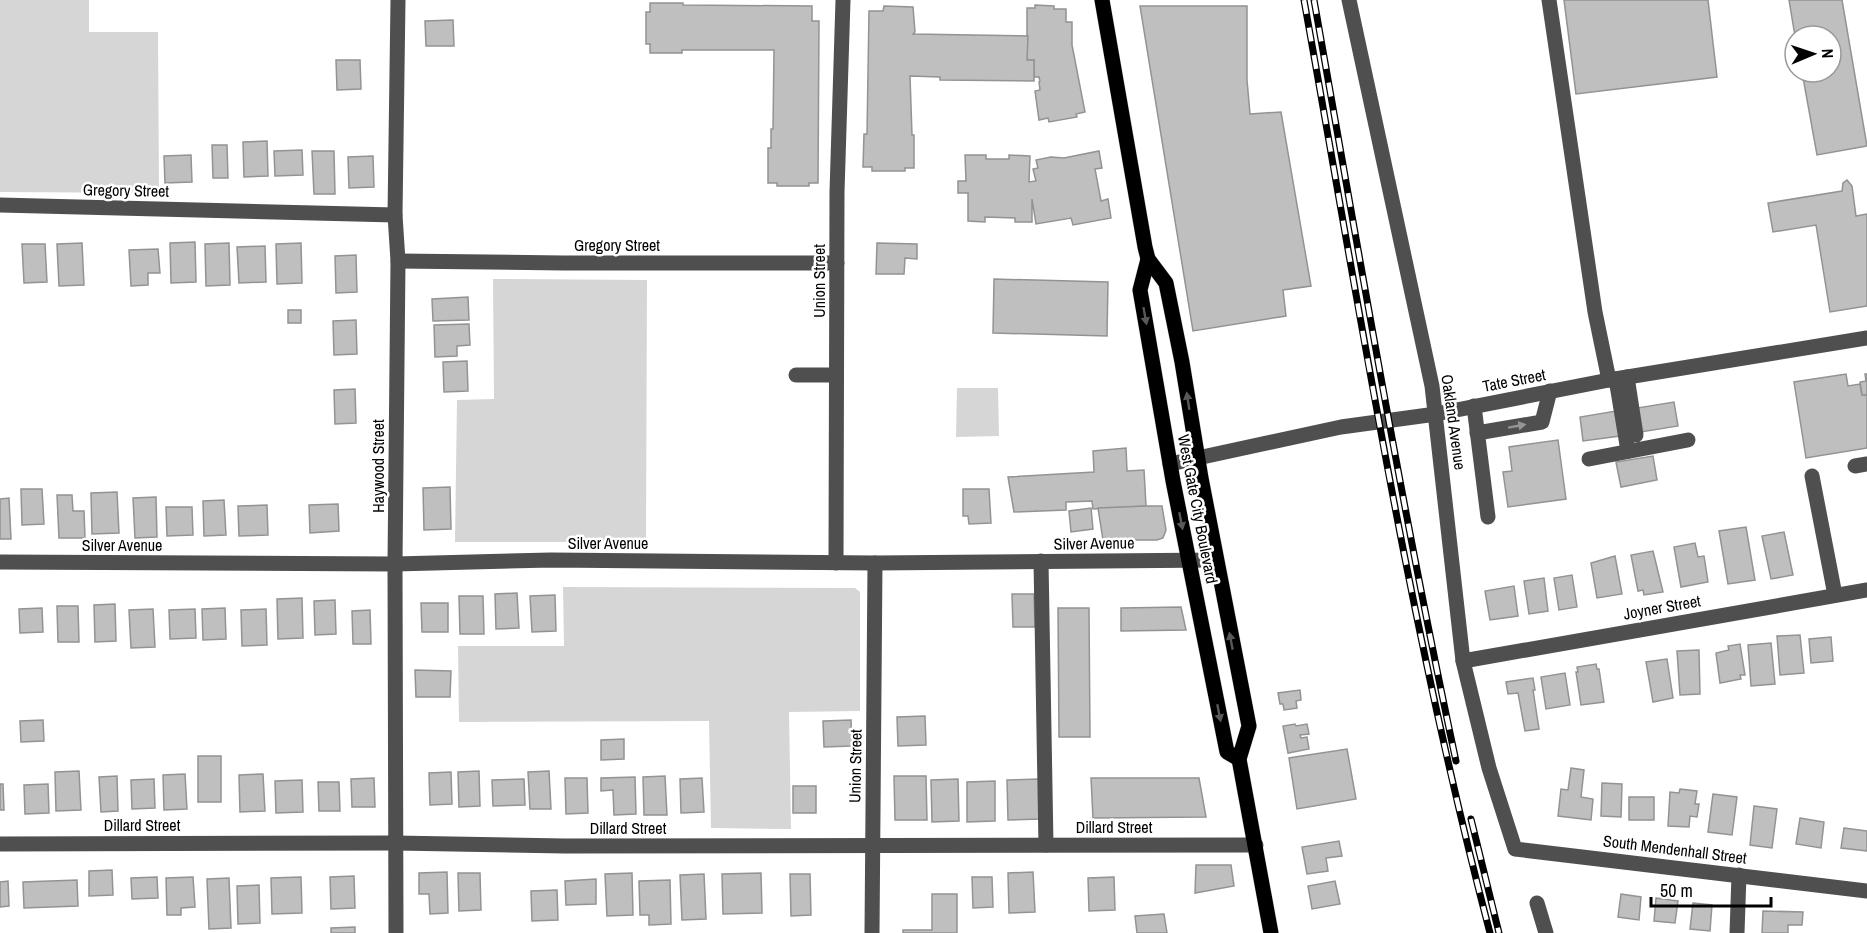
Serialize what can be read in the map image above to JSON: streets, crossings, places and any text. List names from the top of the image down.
{
  "streets": {
    "main road": ["West Gate City Boulevard"],
    "street": [
      "Gregory Street",
      "Union Street",
      "Tate Street",
      "Oakland Avenue",
      "Haywood Street",
      "Silver Avenue",
      "Joyner Street",
      "Dillard Street",
      "South Mendenhall Street"
    ]
  },
  "crossings": [
    ["Gregory Street", "Union Street"],
    ["Gregory Street", "Haywood Street"],
    ["Union Street", "Silver Avenue"],
    ["Union Street", "Dillard Street"],
    ["Tate Street", "Oakland Avenue"],
    ["Tate Street", "West Gate City Boulevard"],
    ["Oakland Avenue", "Joyner Street"],
    ["Oakland Avenue", "South Mendenhall Street"],
    ["Haywood Street", "Silver Avenue"],
    ["Haywood Street", "Dillard Street"],
    ["West Gate City Boulevard", "Silver Avenue"],
    ["West Gate City Boulevard", "Dillard Street"]
  ],
  "scale_bar": "50 m",
  "north": "right"
}
